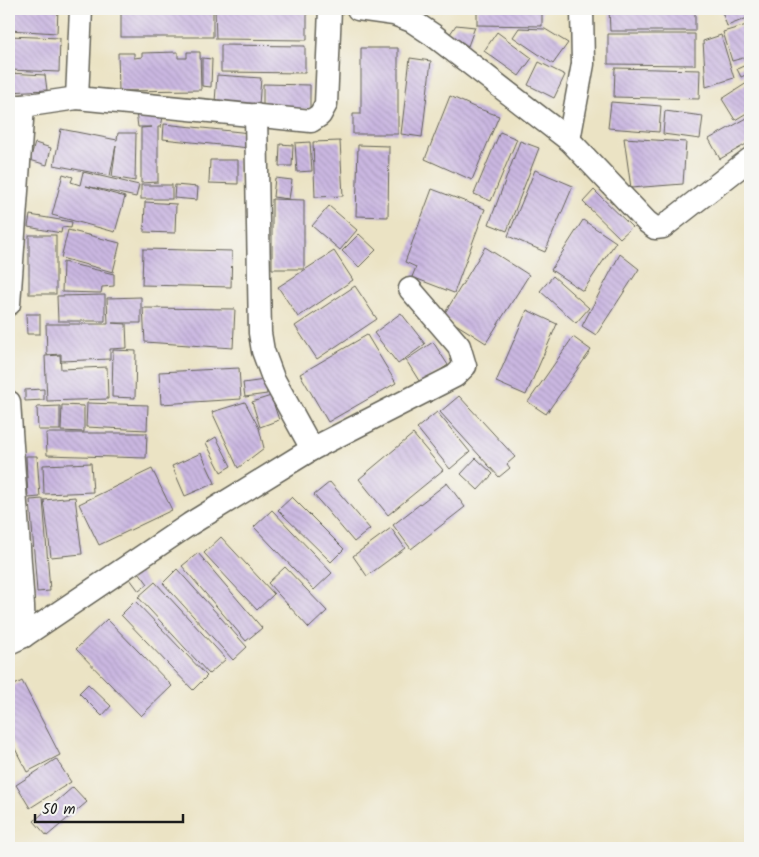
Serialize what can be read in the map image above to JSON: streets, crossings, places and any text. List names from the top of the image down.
{
  "scale_bar": "50 m"
}
